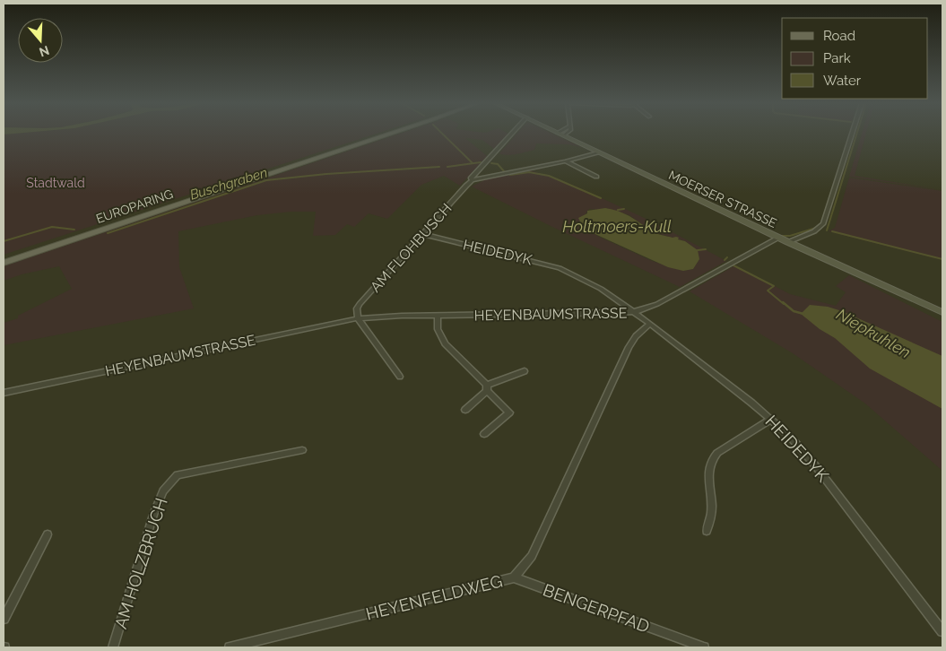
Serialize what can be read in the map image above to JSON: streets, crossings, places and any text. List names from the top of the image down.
{
  "streets": {
    "main road": ["MOERSER STRASSE", "EUROPARING"],
    "street": [
      "AM FLOHBUSCH",
      "HEIDEDYK",
      "HEYENBAUMSTRASSE",
      "AM HOLZBRUCH",
      "HEYENFELDWEG",
      "BENGERPFAD"
    ]
  },
  "crossings": [
    ["MOERSER STRASSE", "HEYENBAUMSTRASSE"],
    ["AM FLOHBUSCH", "HEIDEDYK"],
    ["AM FLOHBUSCH", "HEYENBAUMSTRASSE"],
    ["HEIDEDYK", "HEYENBAUMSTRASSE"],
    ["HEIDEDYK", "HEYENFELDWEG"],
    ["HEYENFELDWEG", "BENGERPFAD"]
  ],
  "water": ["Buschgraben", "Holtmoers-Kull", "Niepkuhlen"],
  "parks": ["Stadtwald"],
  "legend": ["Road", "Park", "Water"],
  "north": "bottom"
}
